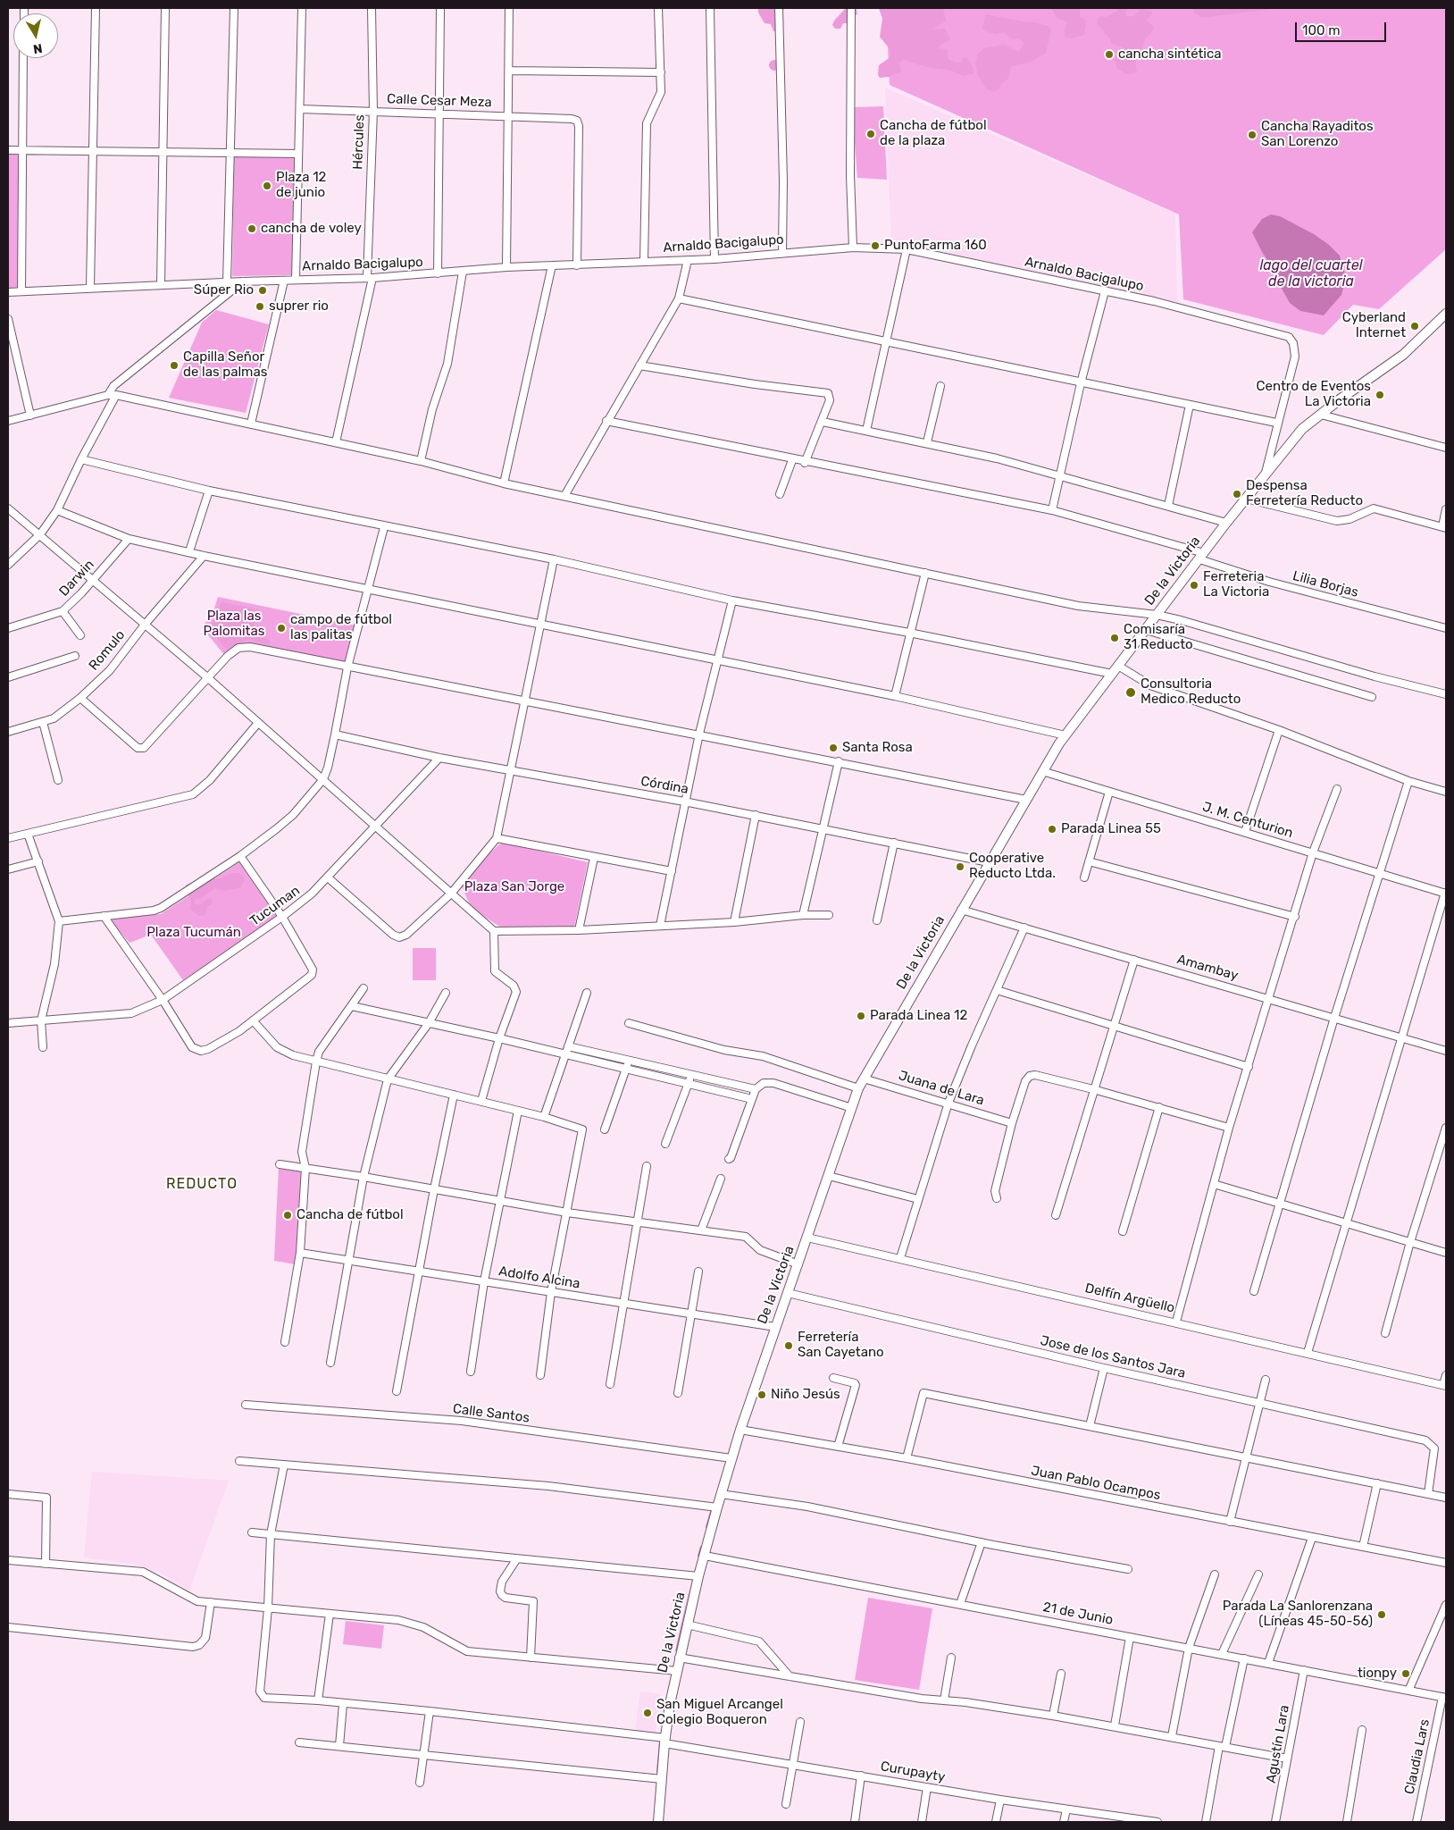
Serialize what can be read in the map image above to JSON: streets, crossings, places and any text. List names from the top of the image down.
{
  "streets": {
    "main road": ["De la Victoria"],
    "street": [
      "Calle Cesar Meza",
      "Hércules",
      "Arnaldo Bacigalupo",
      "Darwin",
      "Lilia Borjas",
      "Romulo",
      "Córdina",
      "J. M. Centurion",
      "Tucuman",
      "Amambay",
      "Juana de Lara",
      "Adolfo Alcina",
      "Delfín Argüello",
      "Jose de los Santos Jara",
      "Calle Santos",
      "Juan Pablo Ocampos",
      "21 de Junio",
      "Agustín Lara",
      "Claudia Lars",
      "Curupayty"
    ]
  },
  "crossings": [
    ["Calle Cesar Meza", "Hércules"],
    ["Calle Cesar Meza", "Arnaldo Bacigalupo"],
    ["Hércules", "Arnaldo Bacigalupo"],
    ["Arnaldo Bacigalupo", "De la Victoria"],
    ["De la Victoria", "Lilia Borjas"],
    ["De la Victoria", "Córdina"],
    ["De la Victoria", "J. M. Centurion"],
    ["De la Victoria", "Amambay"],
    ["De la Victoria", "Juana de Lara"],
    ["De la Victoria", "Adolfo Alcina"],
    ["De la Victoria", "Delfín Argüello"],
    ["De la Victoria", "Jose de los Santos Jara"],
    ["De la Victoria", "Calle Santos"],
    ["De la Victoria", "Juan Pablo Ocampos"],
    ["De la Victoria", "21 de Junio"],
    ["De la Victoria", "Curupayty"],
    ["Córdina", "Tucuman"],
    ["21 de Junio", "Agustín Lara"],
    ["21 de Junio", "Claudia Lars"]
  ],
  "districts": ["REDUCTO"],
  "water": ["lago del cuartel de la victoria"],
  "parks": ["Plaza las Palomitas", "Plaza San Jorge", "Plaza Tucumán"],
  "places": [
    "cancha sintética",
    "Cancha de fútbol de la plaza",
    "Cancha Rayaditos San Lorenzo",
    "Plaza 12 de junio",
    "cancha de voley",
    "PuntoFarma 160",
    "Súper Rio",
    "suprer rio",
    "Cyberland Internet",
    "Capilla Señor de las palmas",
    "Centro de Eventos La Victoria",
    "Despensa Ferretería Reducto",
    "Ferreteria La Victoria",
    "campo de fútbol las palitas",
    "Comisaría 31 Reducto",
    "Consultoria Medico Reducto",
    "Santa Rosa",
    "Parada Linea 55",
    "Cooperative Reducto Ltda.",
    "Parada Linea 12",
    "Cancha de fútbol",
    "Ferretería San Cayetano",
    "Niño Jesús",
    "Parada La Sanlorenzana (Líneas 45-50-56)",
    "tionpy",
    "San Miguel Arcangel Colegio Boqueron"
  ],
  "scale_bar": "100 m",
  "north": "bottom"
}
